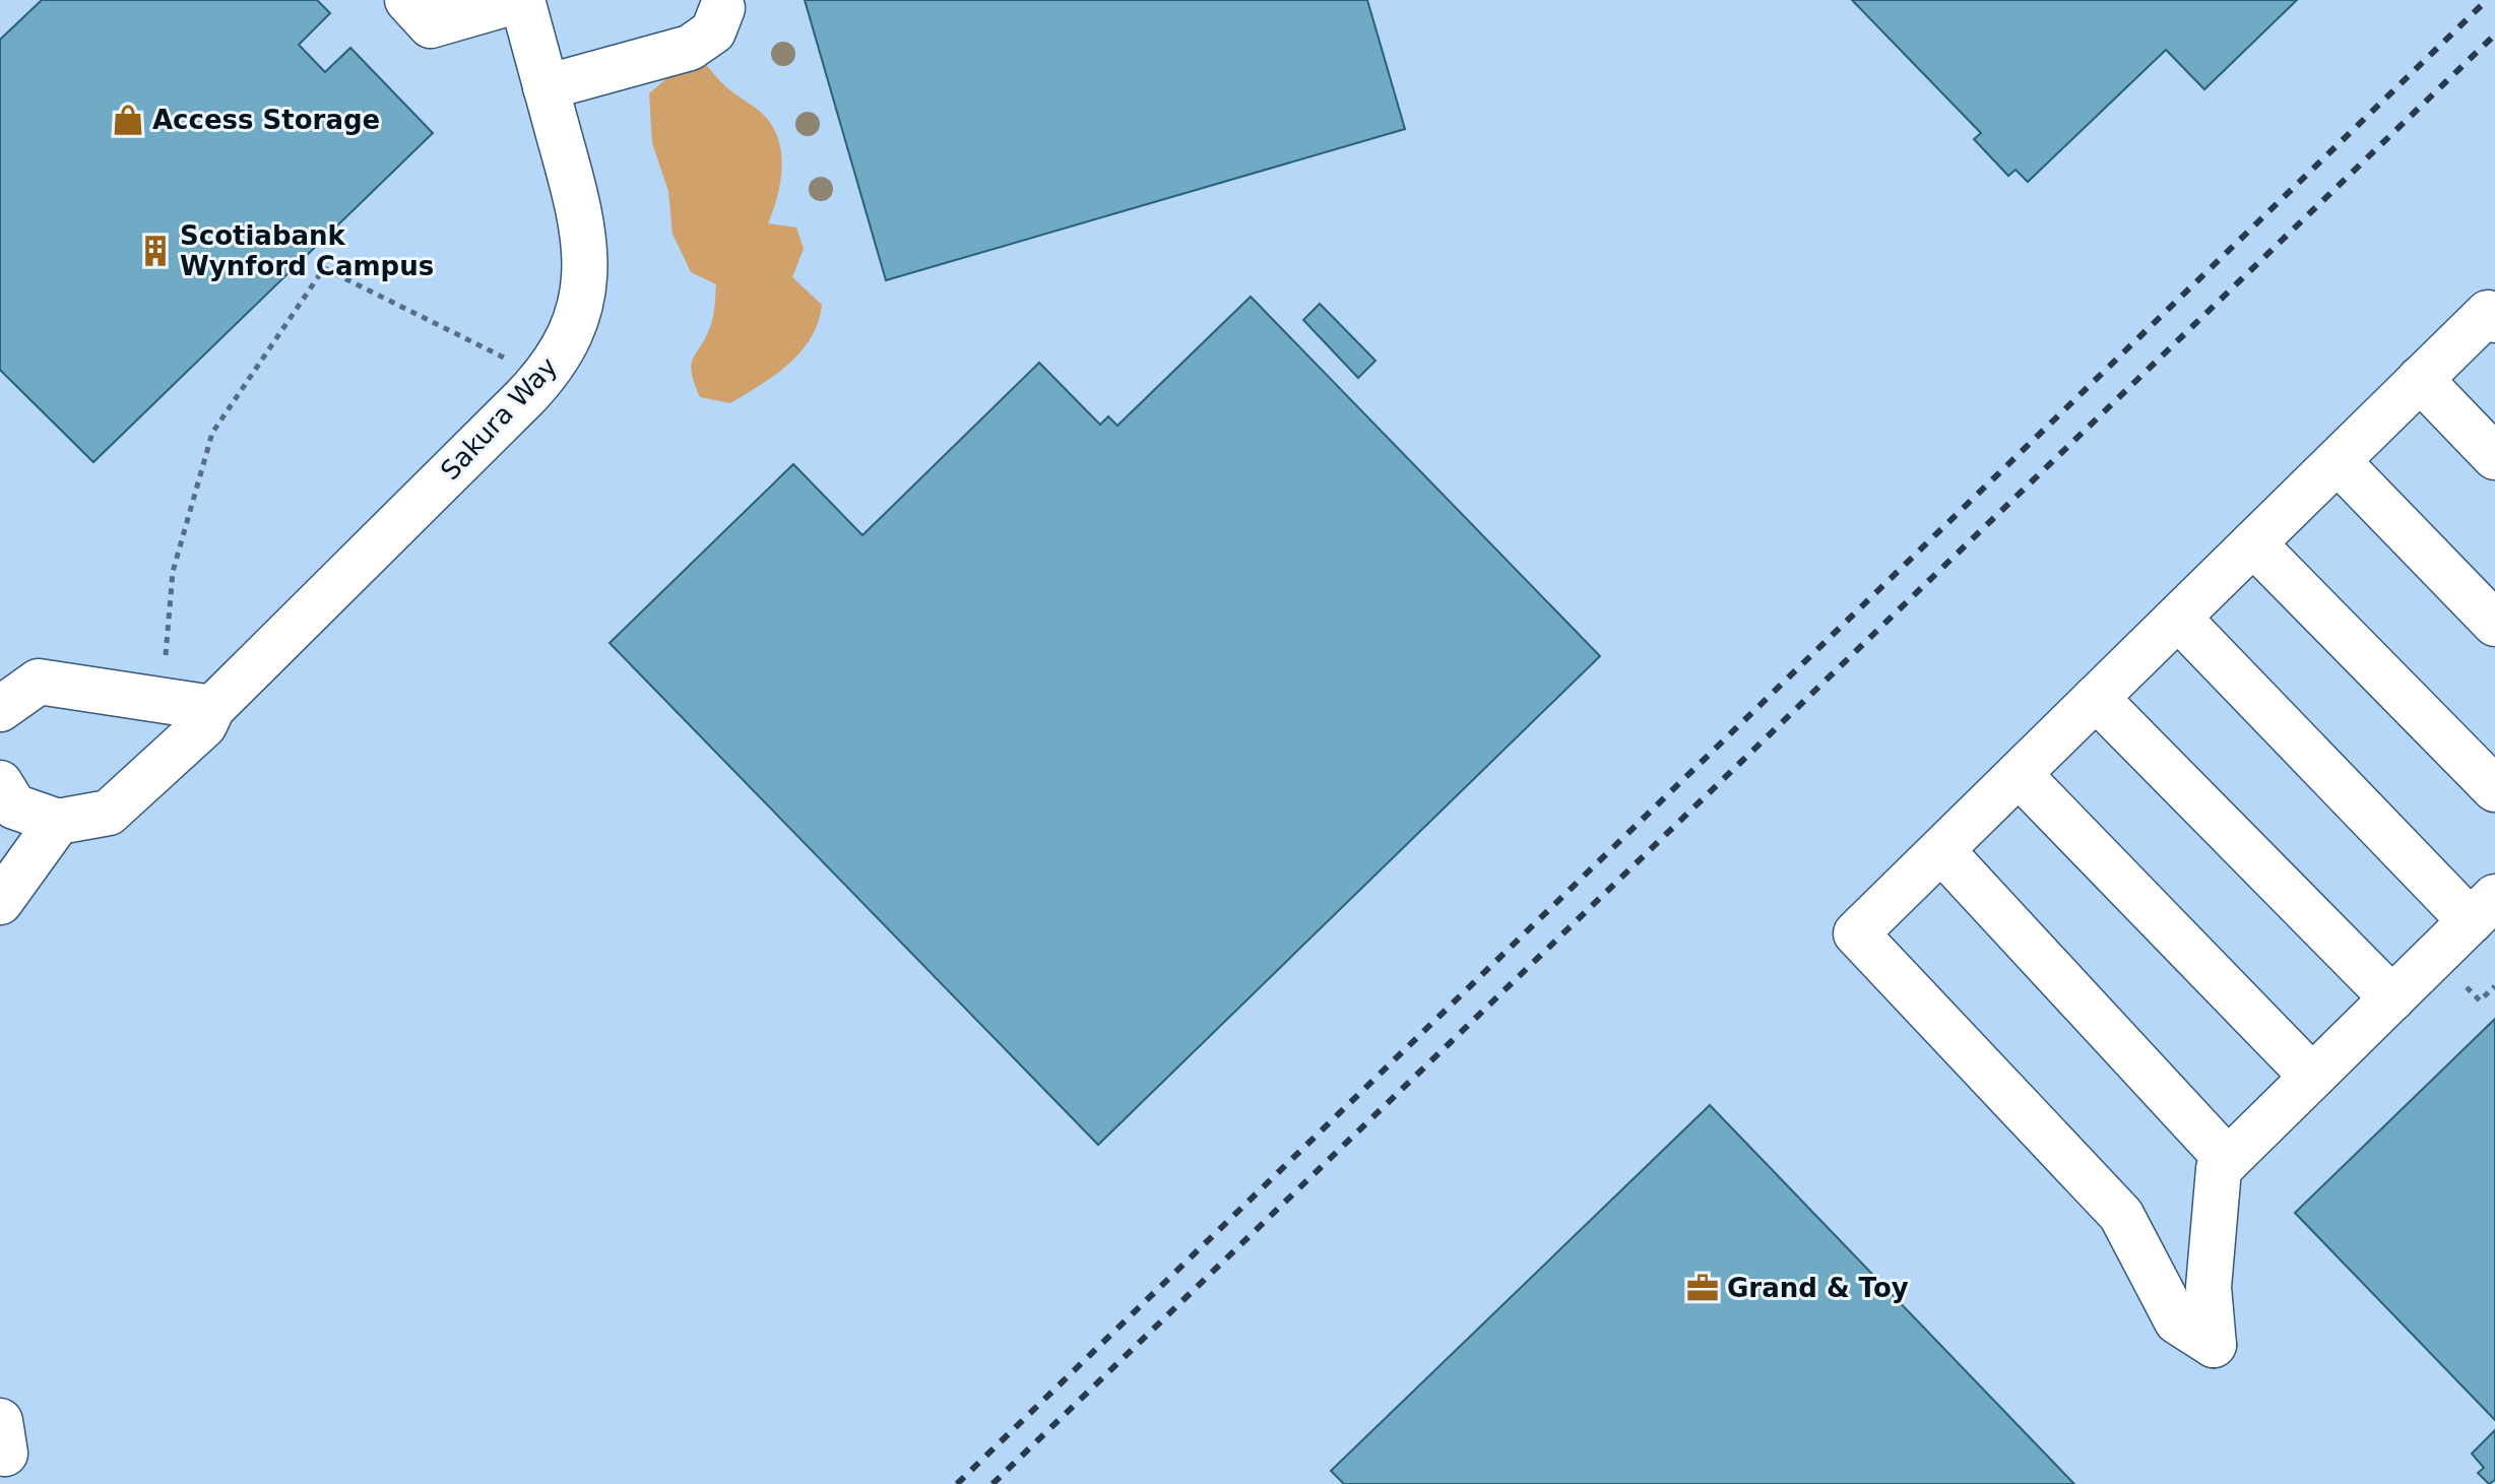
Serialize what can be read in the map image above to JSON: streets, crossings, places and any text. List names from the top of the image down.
{
  "streets": {
    "street": ["Sakura Way"]
  },
  "places": {
    "shop": ["Access Storage"],
    "building": ["Scotiabank Wynford Campus"],
    "office": ["Grand & Toy"]
  }
}
